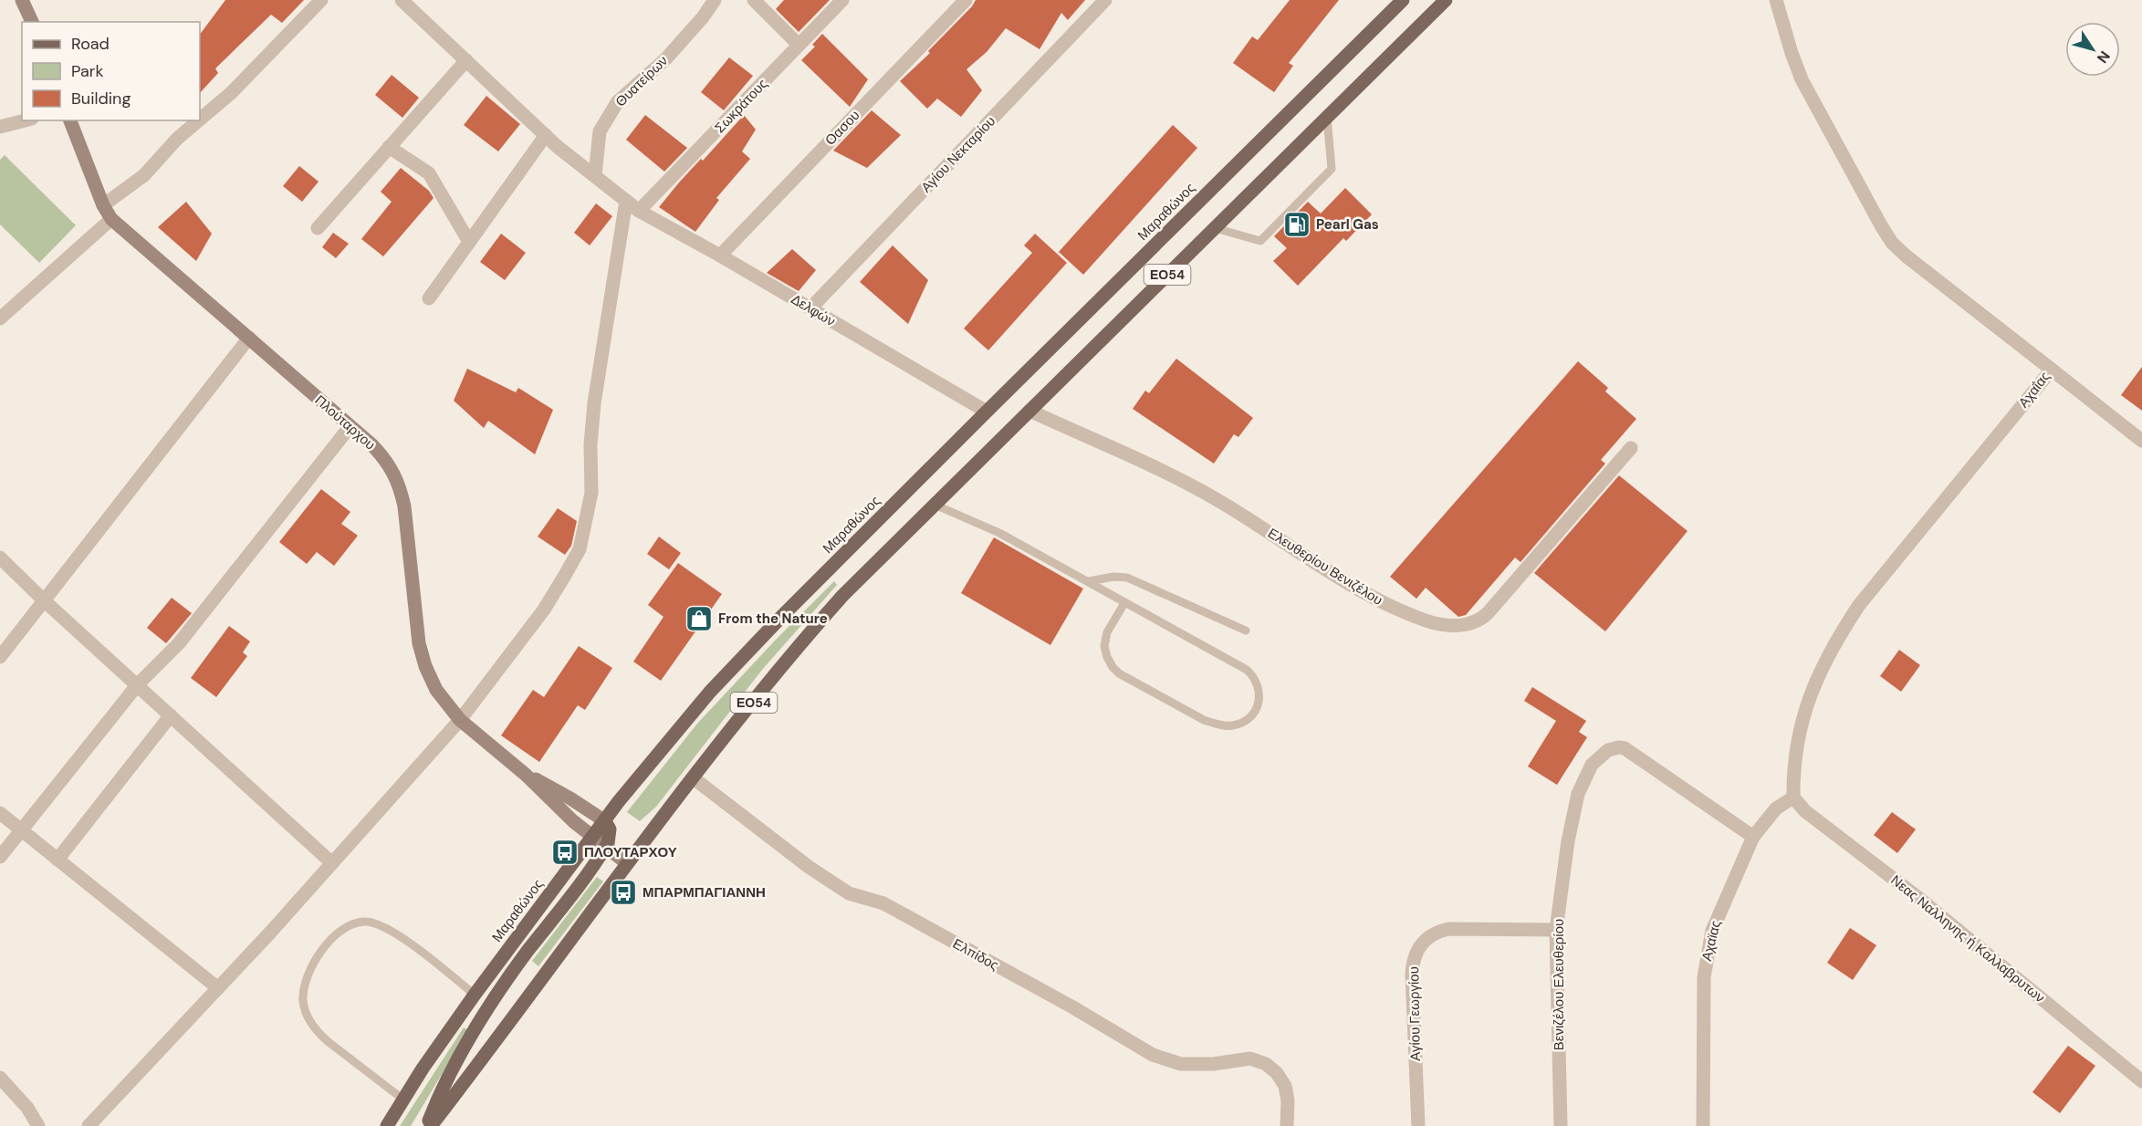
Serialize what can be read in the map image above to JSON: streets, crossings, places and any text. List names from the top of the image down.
{
  "streets": {
    "main road": ["Μαραθώνος", "ΕΟ54"],
    "street": [
      "Θυατείρων",
      "Σωκράτους",
      "Οασου",
      "Αγίου Νεκταρίου",
      "Δελφών",
      "Αχαΐας",
      "Πλούταρχου",
      "Ελευθερίου Βενιζέλου",
      "Νεας Nαλληνης ή Καλλαβρυτων",
      "Αχαϊας",
      "Ελπίδος",
      "Βενιζέλου Ελευθερίου",
      "Αγίου Γεωργίου"
    ]
  },
  "crossings": [
    ["Θυατείρων", "Δελφών"],
    ["Σωκράτους", "Δελφών"],
    ["Οασου", "Δελφών"],
    ["Αγίου Νεκταρίου", "Δελφών"],
    ["Μαραθώνος", "Δελφών"],
    ["Μαραθώνος", "Πλούταρχου"],
    ["ΕΟ54", "Πλούταρχου"],
    ["ΕΟ54", "Ελευθερίου Βενιζέλου"],
    ["ΕΟ54", "Ελπίδος"],
    ["Αχαΐας", "Νεας Nαλληνης ή Καλλαβρυτων"],
    ["Αχαΐας", "Αχαϊας"],
    ["Νεας Nαλληνης ή Καλλαβρυτων", "Αχαϊας"],
    ["Αχαϊας", "Βενιζέλου Ελευθερίου"],
    ["Βενιζέλου Ελευθερίου", "Αγίου Γεωργίου"]
  ],
  "places": {
    "fuel station": ["Pearl Gas"],
    "shop": ["From the Nature"],
    "bus stop": ["ΠΛΟΥΤΑΡΧΟΥ", "ΜΠΑΡΜΠΑΓΙΑΝΝΗ"]
  },
  "legend": ["Road", "Park", "Building"],
  "north": "bottom right"
}
